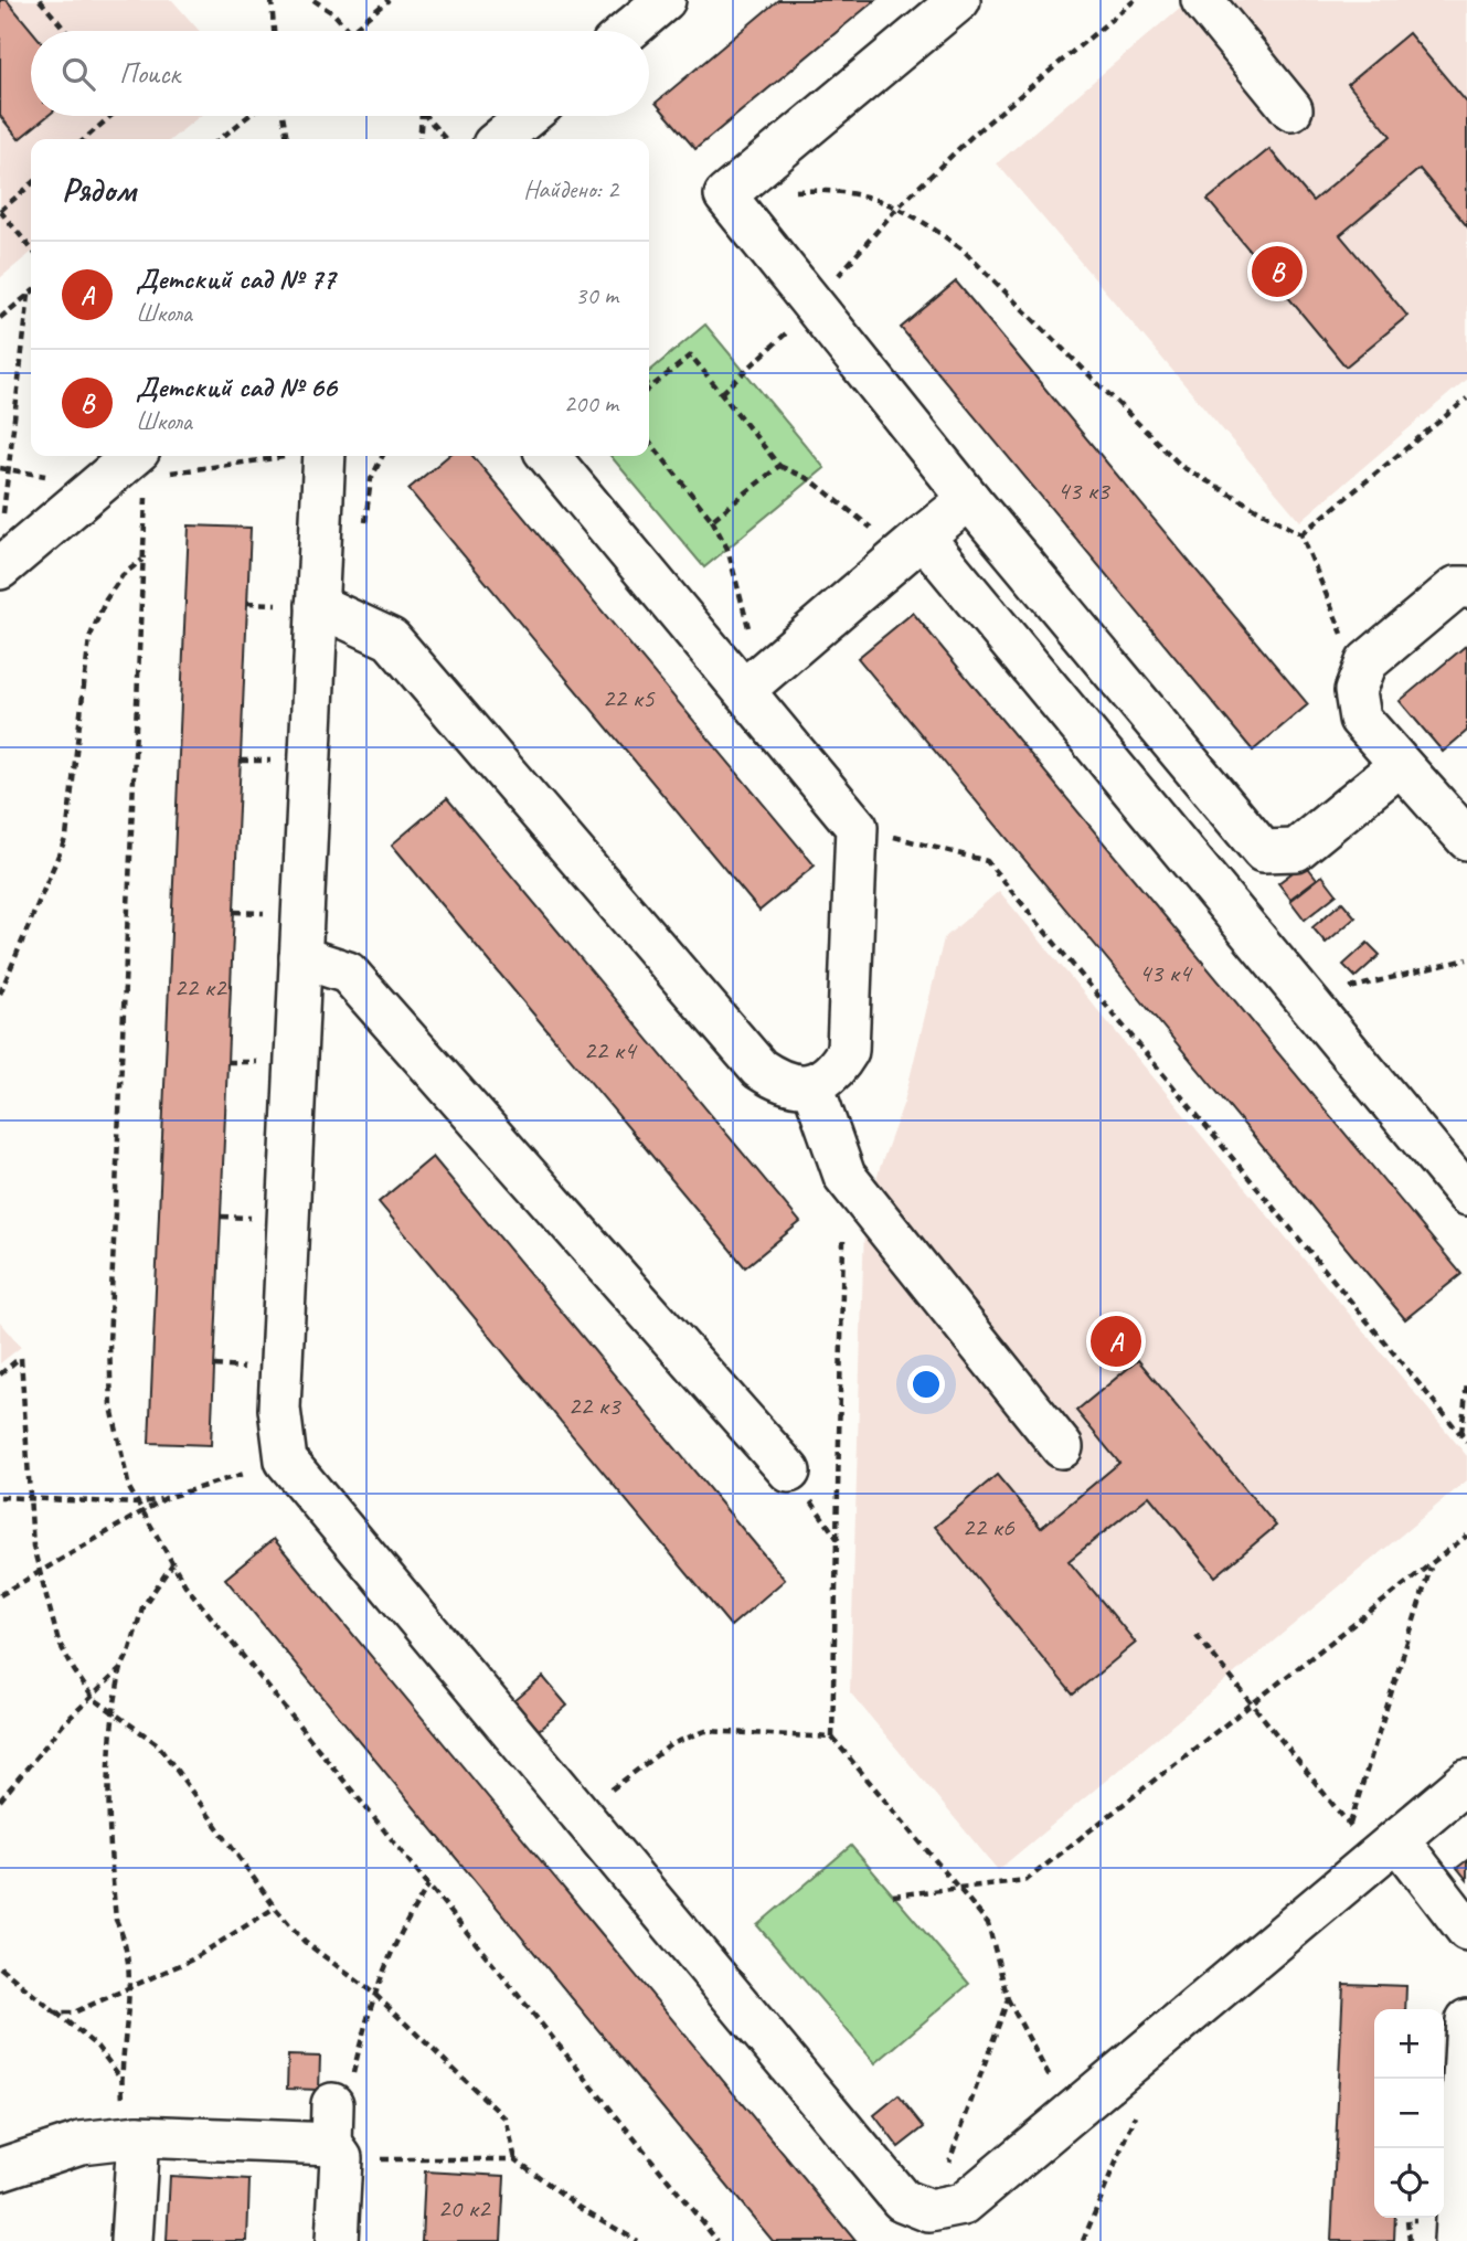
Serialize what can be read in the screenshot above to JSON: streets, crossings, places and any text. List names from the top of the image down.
{
  "house_numbers": [
    "43 к3",
    "22 к5",
    "43 к4",
    "22 к2",
    "22 к4",
    "22 к3",
    "22 к6",
    "20 к2"
  ],
  "page": {
    "search": "Поиск",
    "heading": ["Рядом", "Найдено: 2"],
    "list": [
      {
        "mark": "A",
        "name": "Детский сад № 77",
        "note": "Школа",
        "value": "30 m"
      },
      {
        "mark": "B",
        "name": "Детский сад № 66",
        "note": "Школа",
        "value": "200 m"
      }
    ],
    "pins": ["B", "A"],
    "map_buttons": ["+", "−"]
  }
}
